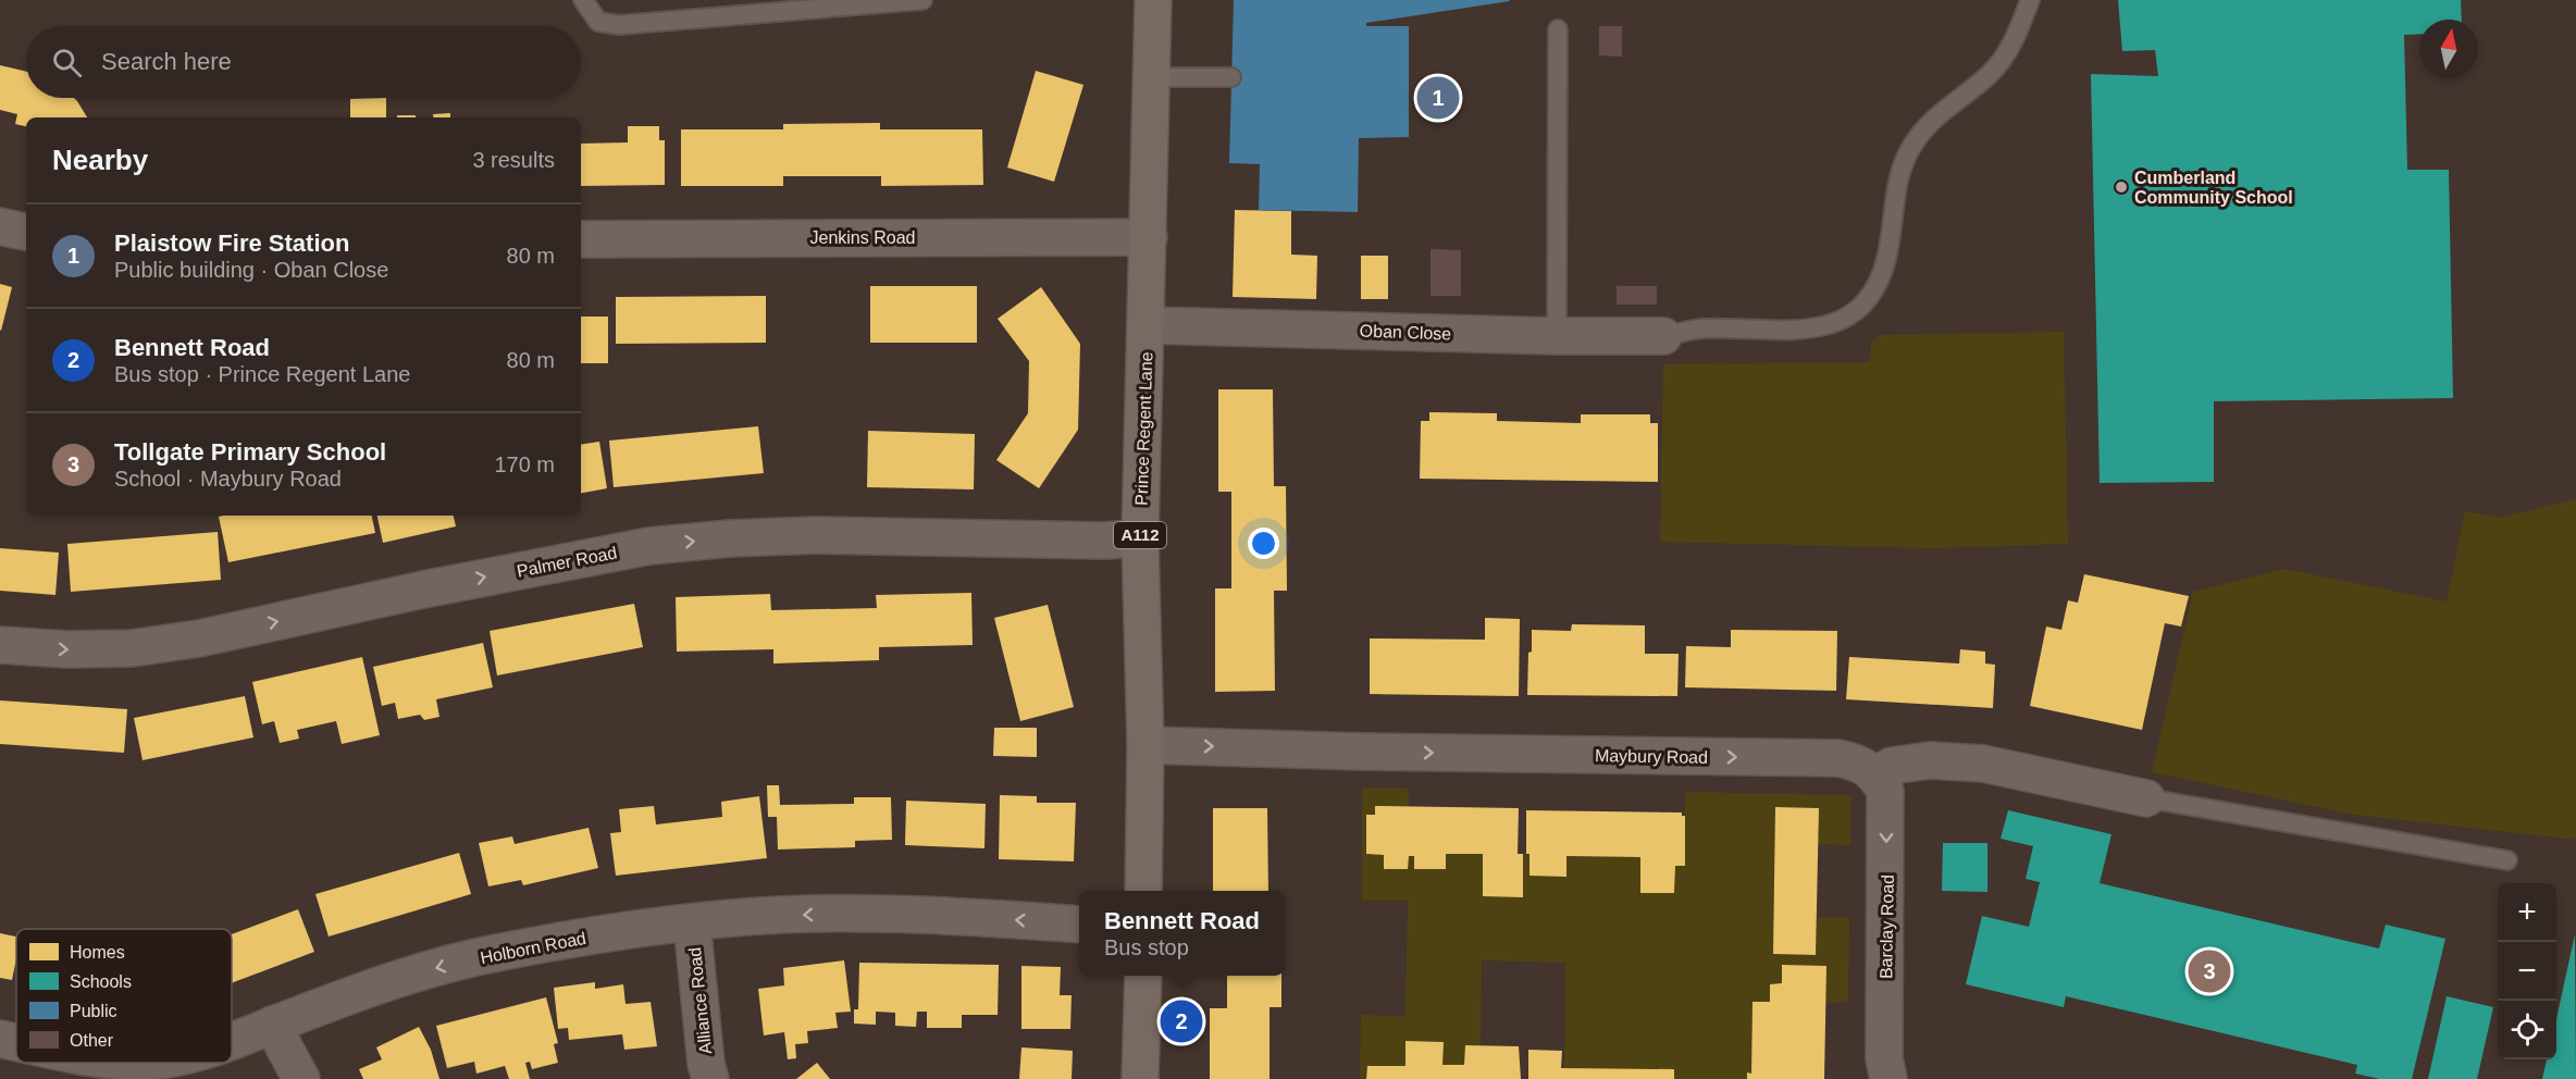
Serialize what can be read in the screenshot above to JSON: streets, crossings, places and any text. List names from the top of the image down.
{
  "streets": {
    "main road": ["Prince Regent Lane", "A112"],
    "street": [
      "Jenkins Road",
      "Oban Close",
      "Palmer Road",
      "Maybury Road",
      "Barclay Road",
      "Holborn Road",
      "Alliance Road"
    ]
  },
  "crossings": [
    ["Jenkins Road", "Prince Regent Lane"],
    ["Oban Close", "Prince Regent Lane"],
    ["Prince Regent Lane", "Palmer Road"],
    ["Prince Regent Lane", "Maybury Road"],
    ["Maybury Road", "Barclay Road"],
    ["Holborn Road", "Alliance Road"]
  ],
  "one_way": [
    "Palmer Road",
    "Maybury Road",
    "Barclay Road",
    "Holborn Road"
  ],
  "places": ["Cumberland Community School"],
  "legend": [
    "Homes",
    "Schools",
    "Public",
    "Other"
  ],
  "north": "top",
  "page": {
    "search": "Search here",
    "pins": ["1", "3", "2"],
    "heading": ["Nearby", "3 results"],
    "list": [
      {
        "mark": "1",
        "name": "Plaistow Fire Station",
        "note": "Public building · Oban Close",
        "value": "80 m"
      },
      {
        "mark": "2",
        "name": "Bennett Road",
        "note": "Bus stop · Prince Regent Lane",
        "value": "80 m"
      },
      {
        "mark": "3",
        "name": "Tollgate Primary School",
        "note": "School · Maybury Road",
        "value": "170 m"
      }
    ],
    "map_buttons": ["+", "−"],
    "popup": ["Bennett Road", "Bus stop"]
  }
}
